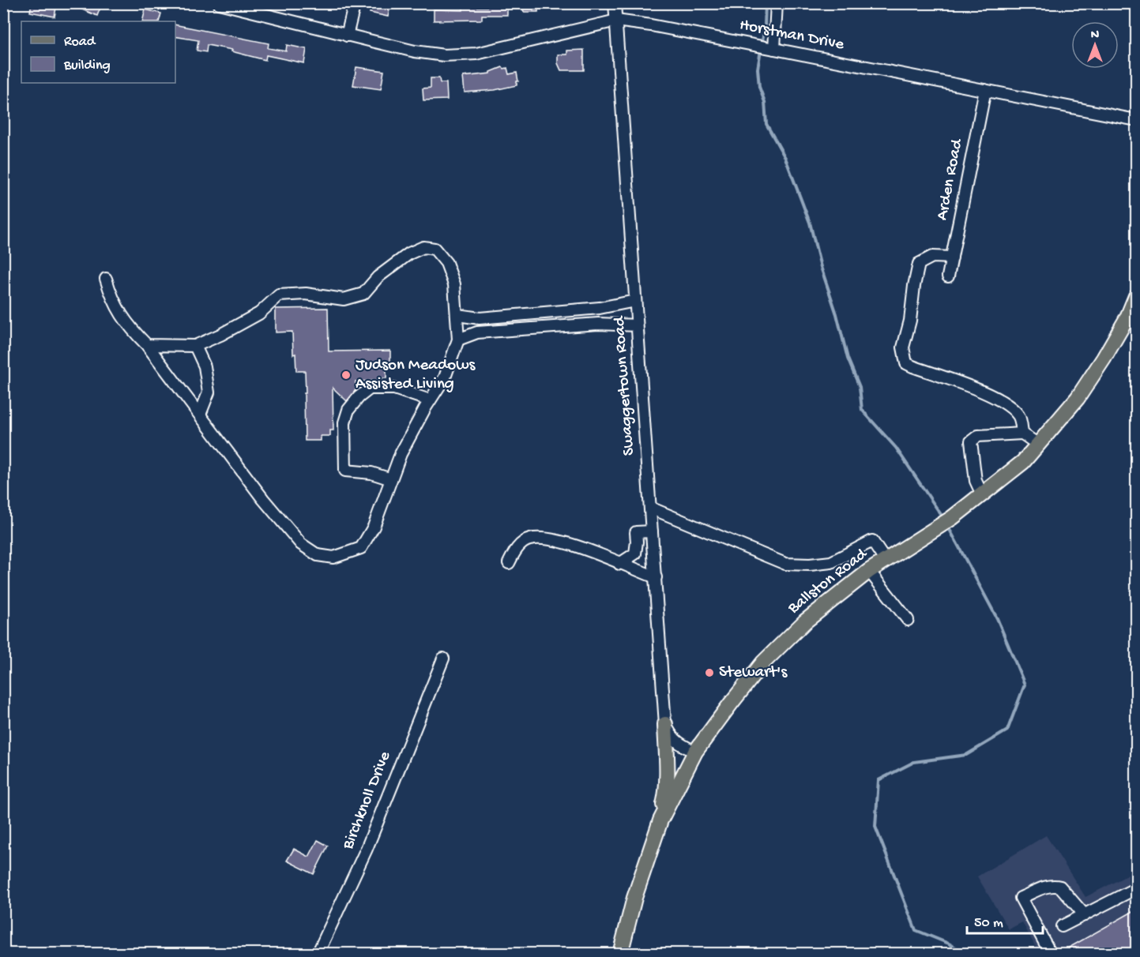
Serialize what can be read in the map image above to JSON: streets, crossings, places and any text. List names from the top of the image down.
{
  "streets": {
    "main road": ["Ballston Road"],
    "street": [
      "Horstman Drive",
      "Arden Road",
      "Swaggertown Road",
      "Birchknoll Drive"
    ]
  },
  "crossings": [
    ["Horstman Drive", "Arden Road"],
    ["Horstman Drive", "Swaggertown Road"]
  ],
  "places": ["Judson Meadows Assisted Living", "Stewart's"],
  "legend": ["Road", "Building"],
  "scale_bar": "50 m",
  "north": "top"
}
